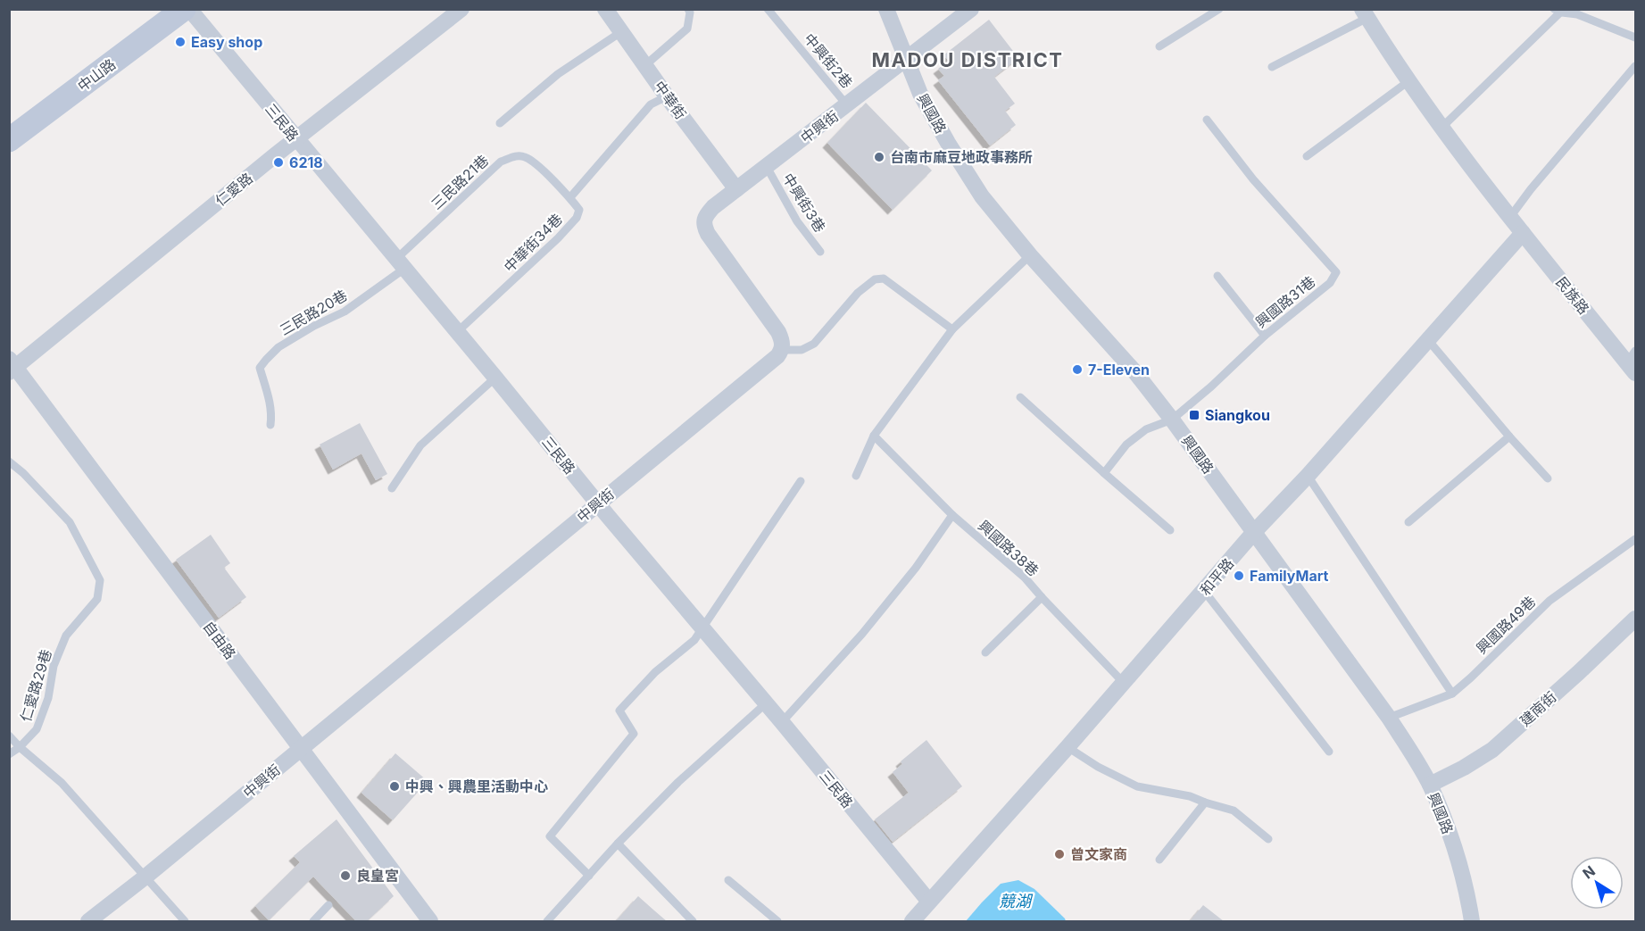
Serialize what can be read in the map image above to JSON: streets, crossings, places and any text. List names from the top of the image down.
{
  "streets": {
    "main road": ["中山路"],
    "street": [
      "中華街",
      "興國路",
      "三民路",
      "中興街",
      "仁愛路",
      "民族路",
      "和平路",
      "自由路",
      "建南街"
    ],
    "lane": [
      "中興街2巷",
      "三民路21巷",
      "中興街3巷",
      "中華街34巷",
      "興國路31巷",
      "三民路20巷",
      "興國路38巷",
      "興國路49巷",
      "仁愛路29巷"
    ]
  },
  "crossings": [
    ["中興街2巷", "中興街"],
    ["中華街", "中興街"],
    ["中華街", "中華街34巷"],
    ["興國路", "中興街"],
    ["興國路", "興國路31巷"],
    ["興國路", "和平路"],
    ["興國路", "興國路49巷"],
    ["興國路", "建南街"],
    ["三民路", "中興街"],
    ["三民路", "三民路21巷"],
    ["三民路", "仁愛路"],
    ["三民路", "中華街34巷"],
    ["三民路", "三民路20巷"],
    ["三民路", "和平路"],
    ["中興街", "中興街3巷"],
    ["中興街", "自由路"],
    ["三民路21巷", "中華街34巷"],
    ["三民路21巷", "三民路20巷"],
    ["仁愛路", "自由路"],
    ["民族路", "和平路"],
    ["興國路38巷", "和平路"]
  ],
  "districts": ["MADOU DISTRICT"],
  "water": ["競湖"],
  "places": {
    "other": [
      "Easy shop",
      "台南市麻豆地政事務所",
      "6218",
      "7-Eleven",
      "FamilyMart",
      "中興、興農里活動中心",
      "曾文家商",
      "良皇宮"
    ],
    "transit": ["Siangkou"]
  },
  "north": "top left"
}
